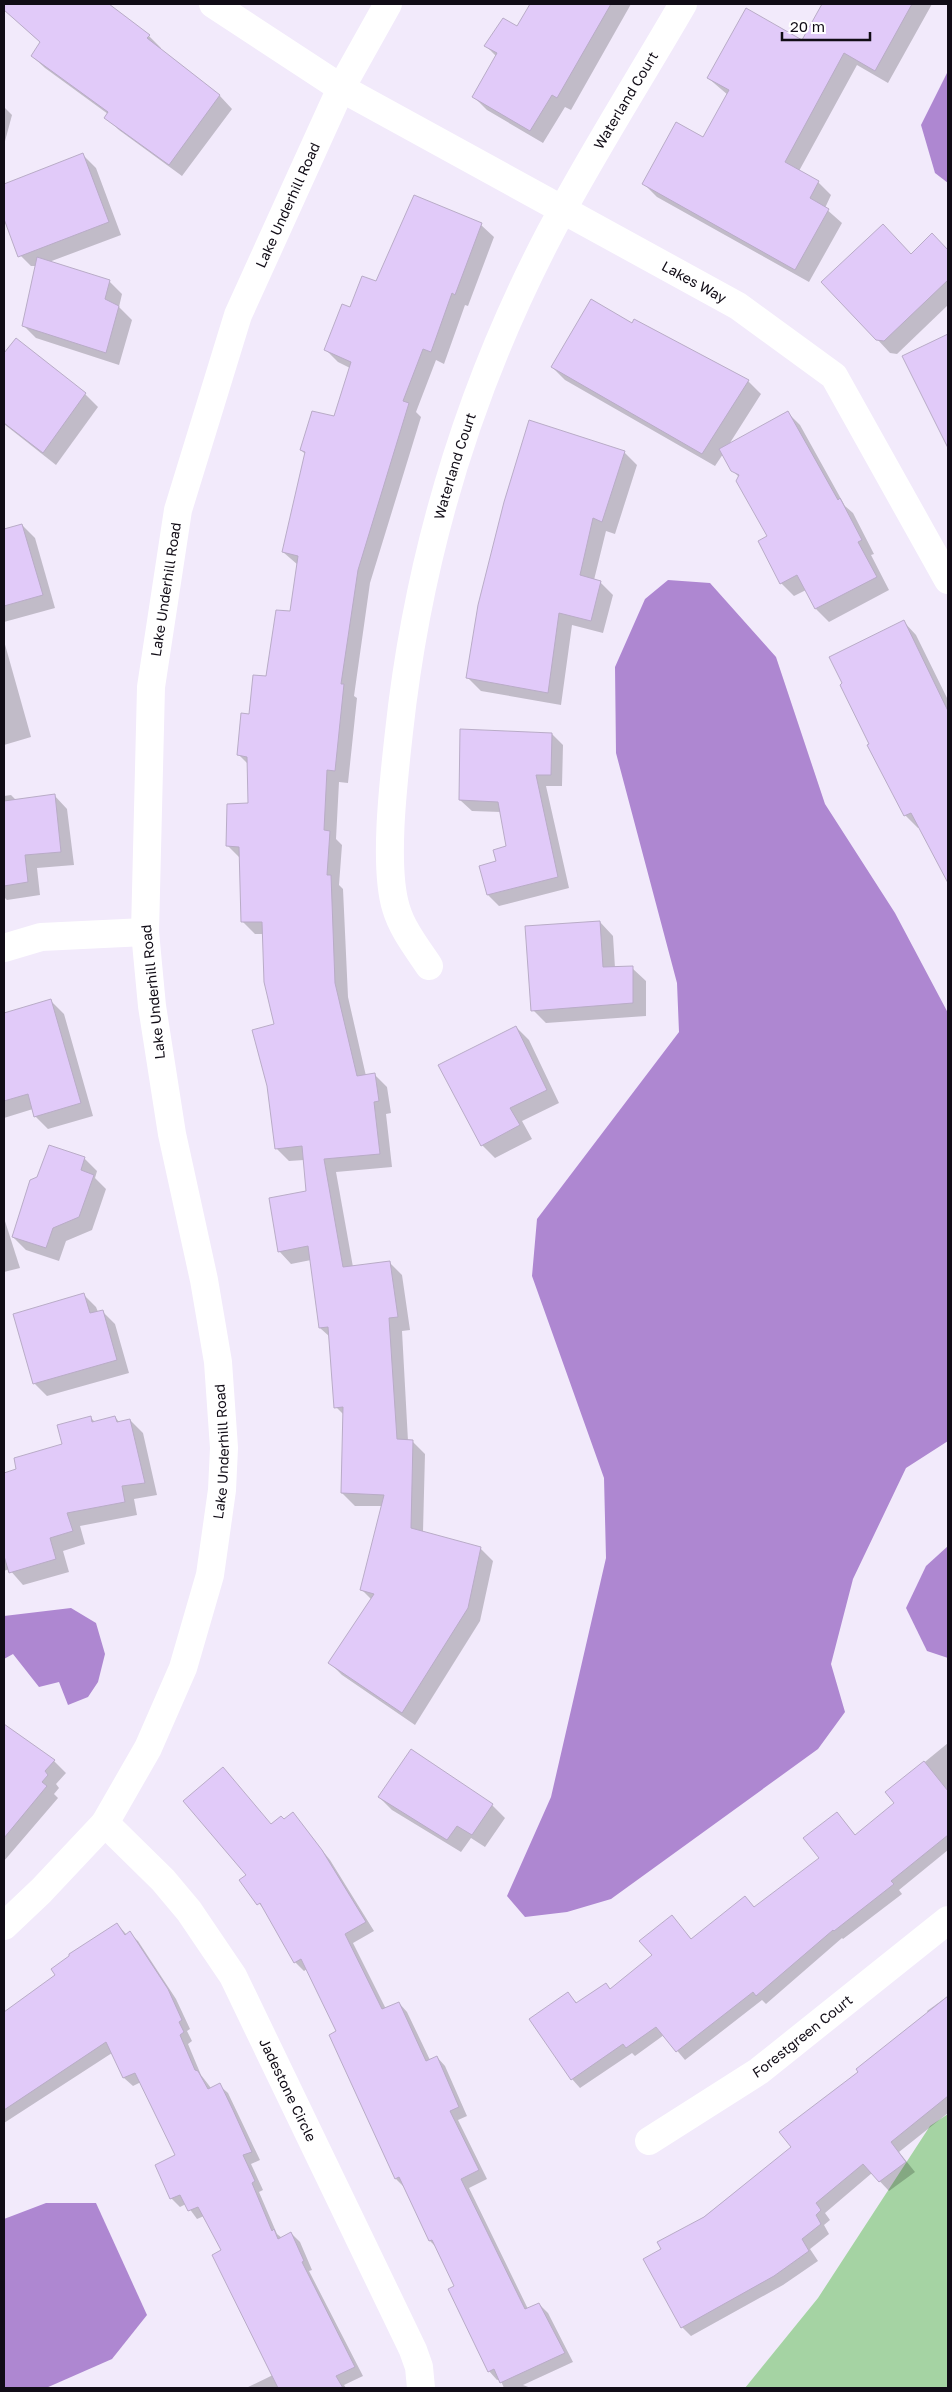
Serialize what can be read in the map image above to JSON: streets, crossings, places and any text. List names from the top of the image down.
{
  "streets": {
    "street": [
      "Waterland Court",
      "Lake Underhill Road",
      "Lakes Way",
      "Forestgreen Court",
      "Jadestone Circle"
    ]
  },
  "crossings": [
    ["Waterland Court", "Lakes Way"],
    ["Lake Underhill Road", "Lakes Way"],
    ["Lake Underhill Road", "Jadestone Circle"]
  ],
  "scale_bar": "20 m"
}
